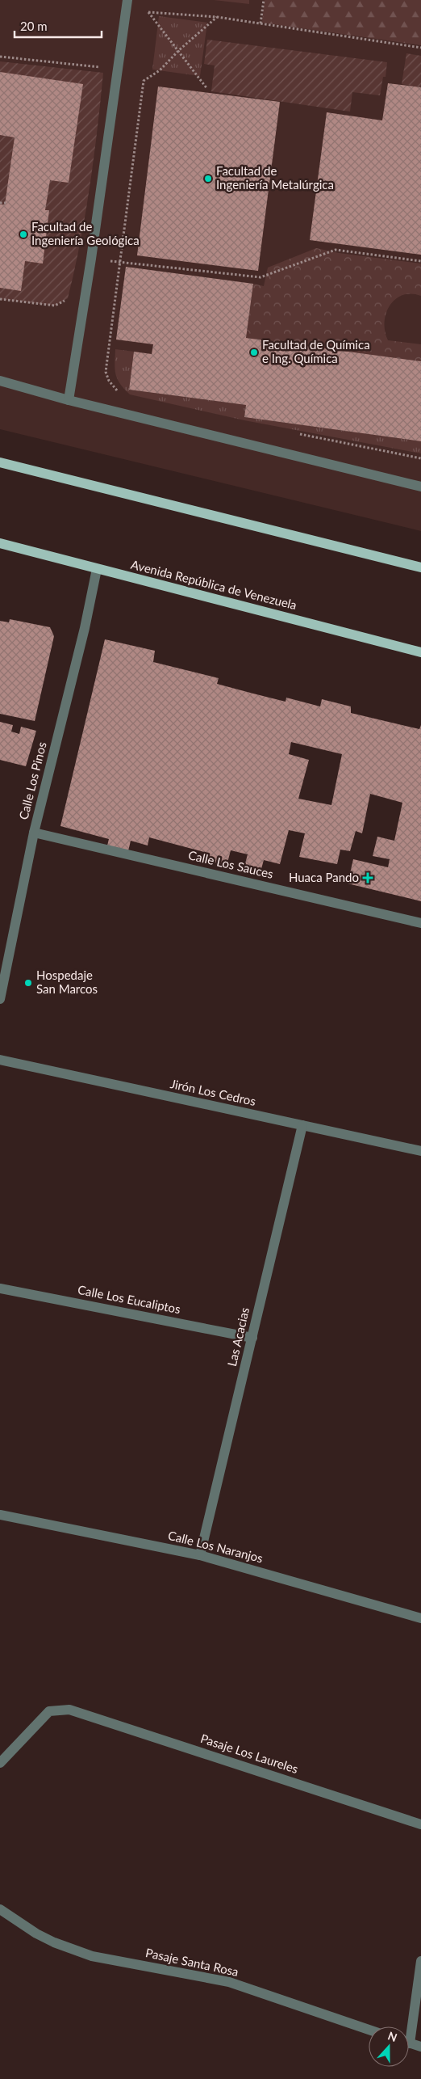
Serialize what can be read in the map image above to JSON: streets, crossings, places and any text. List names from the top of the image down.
{
  "streets": {
    "main road": ["Avenida República de Venezuela"],
    "street": [
      "Calle Los Pinos",
      "Calle Los Sauces",
      "Jirón Los Cedros",
      "Calle Los Eucaliptos",
      "Las Acacias",
      "Calle Los Naranjos",
      "Pasaje Los Laureles",
      "Pasaje Santa Rosa"
    ]
  },
  "crossings": [
    ["Avenida República de Venezuela", "Calle Los Pinos"],
    ["Calle Los Pinos", "Calle Los Sauces"],
    ["Jirón Los Cedros", "Las Acacias"],
    ["Calle Los Eucaliptos", "Las Acacias"],
    ["Las Acacias", "Calle Los Naranjos"]
  ],
  "places": {
    "other": [
      "Facultad de Ingeniería Metalúrgica",
      "Facultad de Ingeniería Geológica",
      "Facultad de Química e Ing. Química",
      "Hospedaje San Marcos"
    ],
    "health": ["Huaca Pando"]
  },
  "scale_bar": "20 m",
  "north": "top"
}
